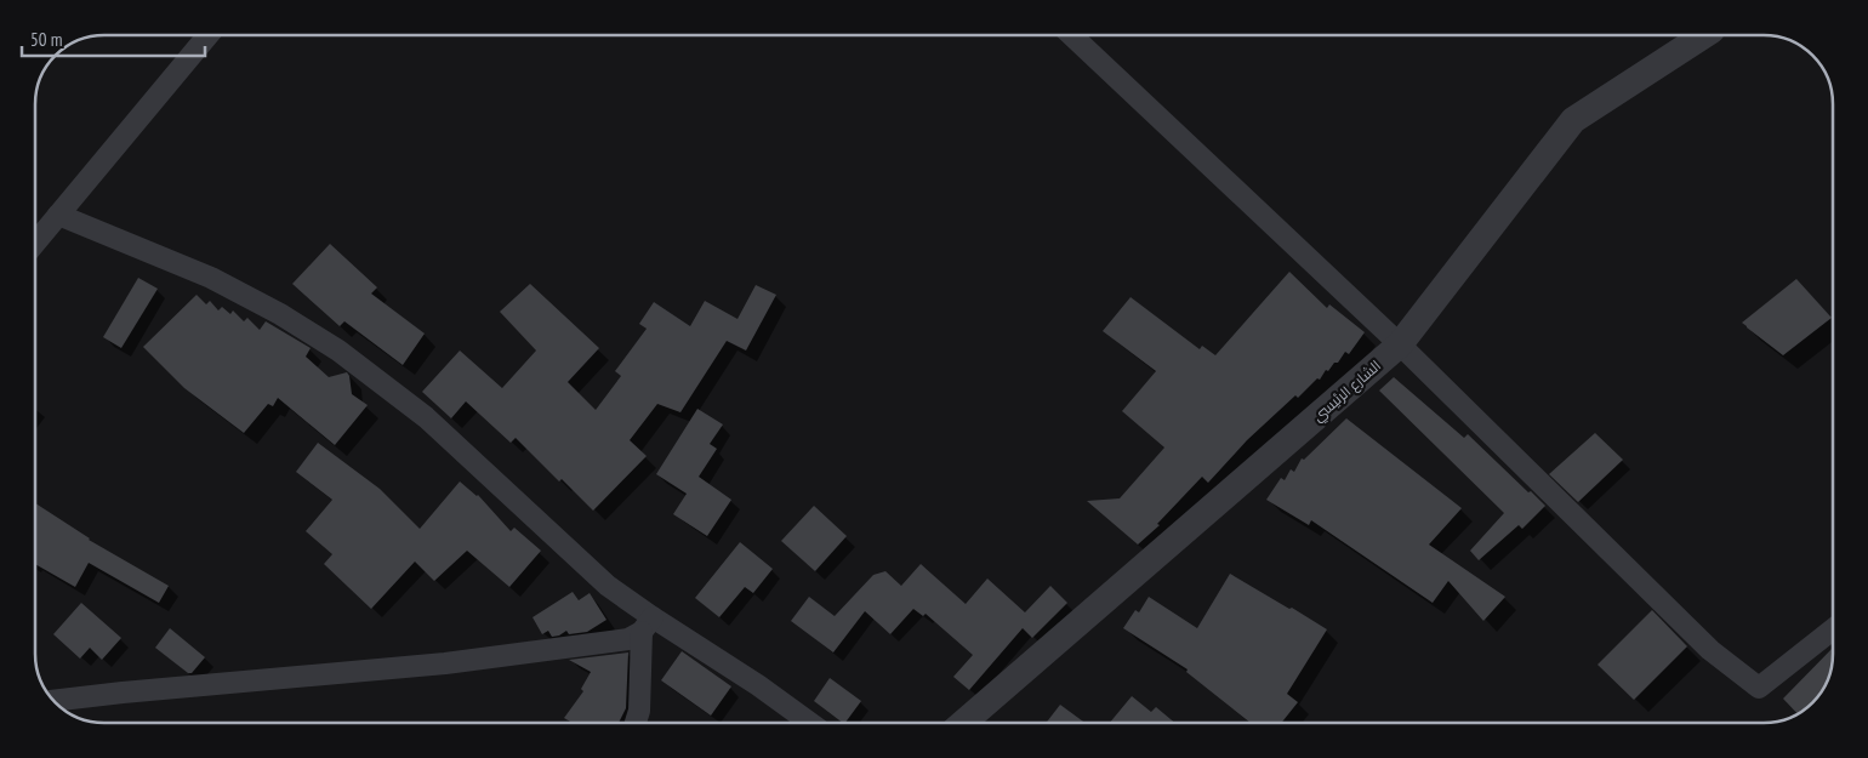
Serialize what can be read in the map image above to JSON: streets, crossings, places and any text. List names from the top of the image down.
{
  "streets": {
    "street": ["الشارع الرئيسي"]
  },
  "scale_bar": "50 m"
}
